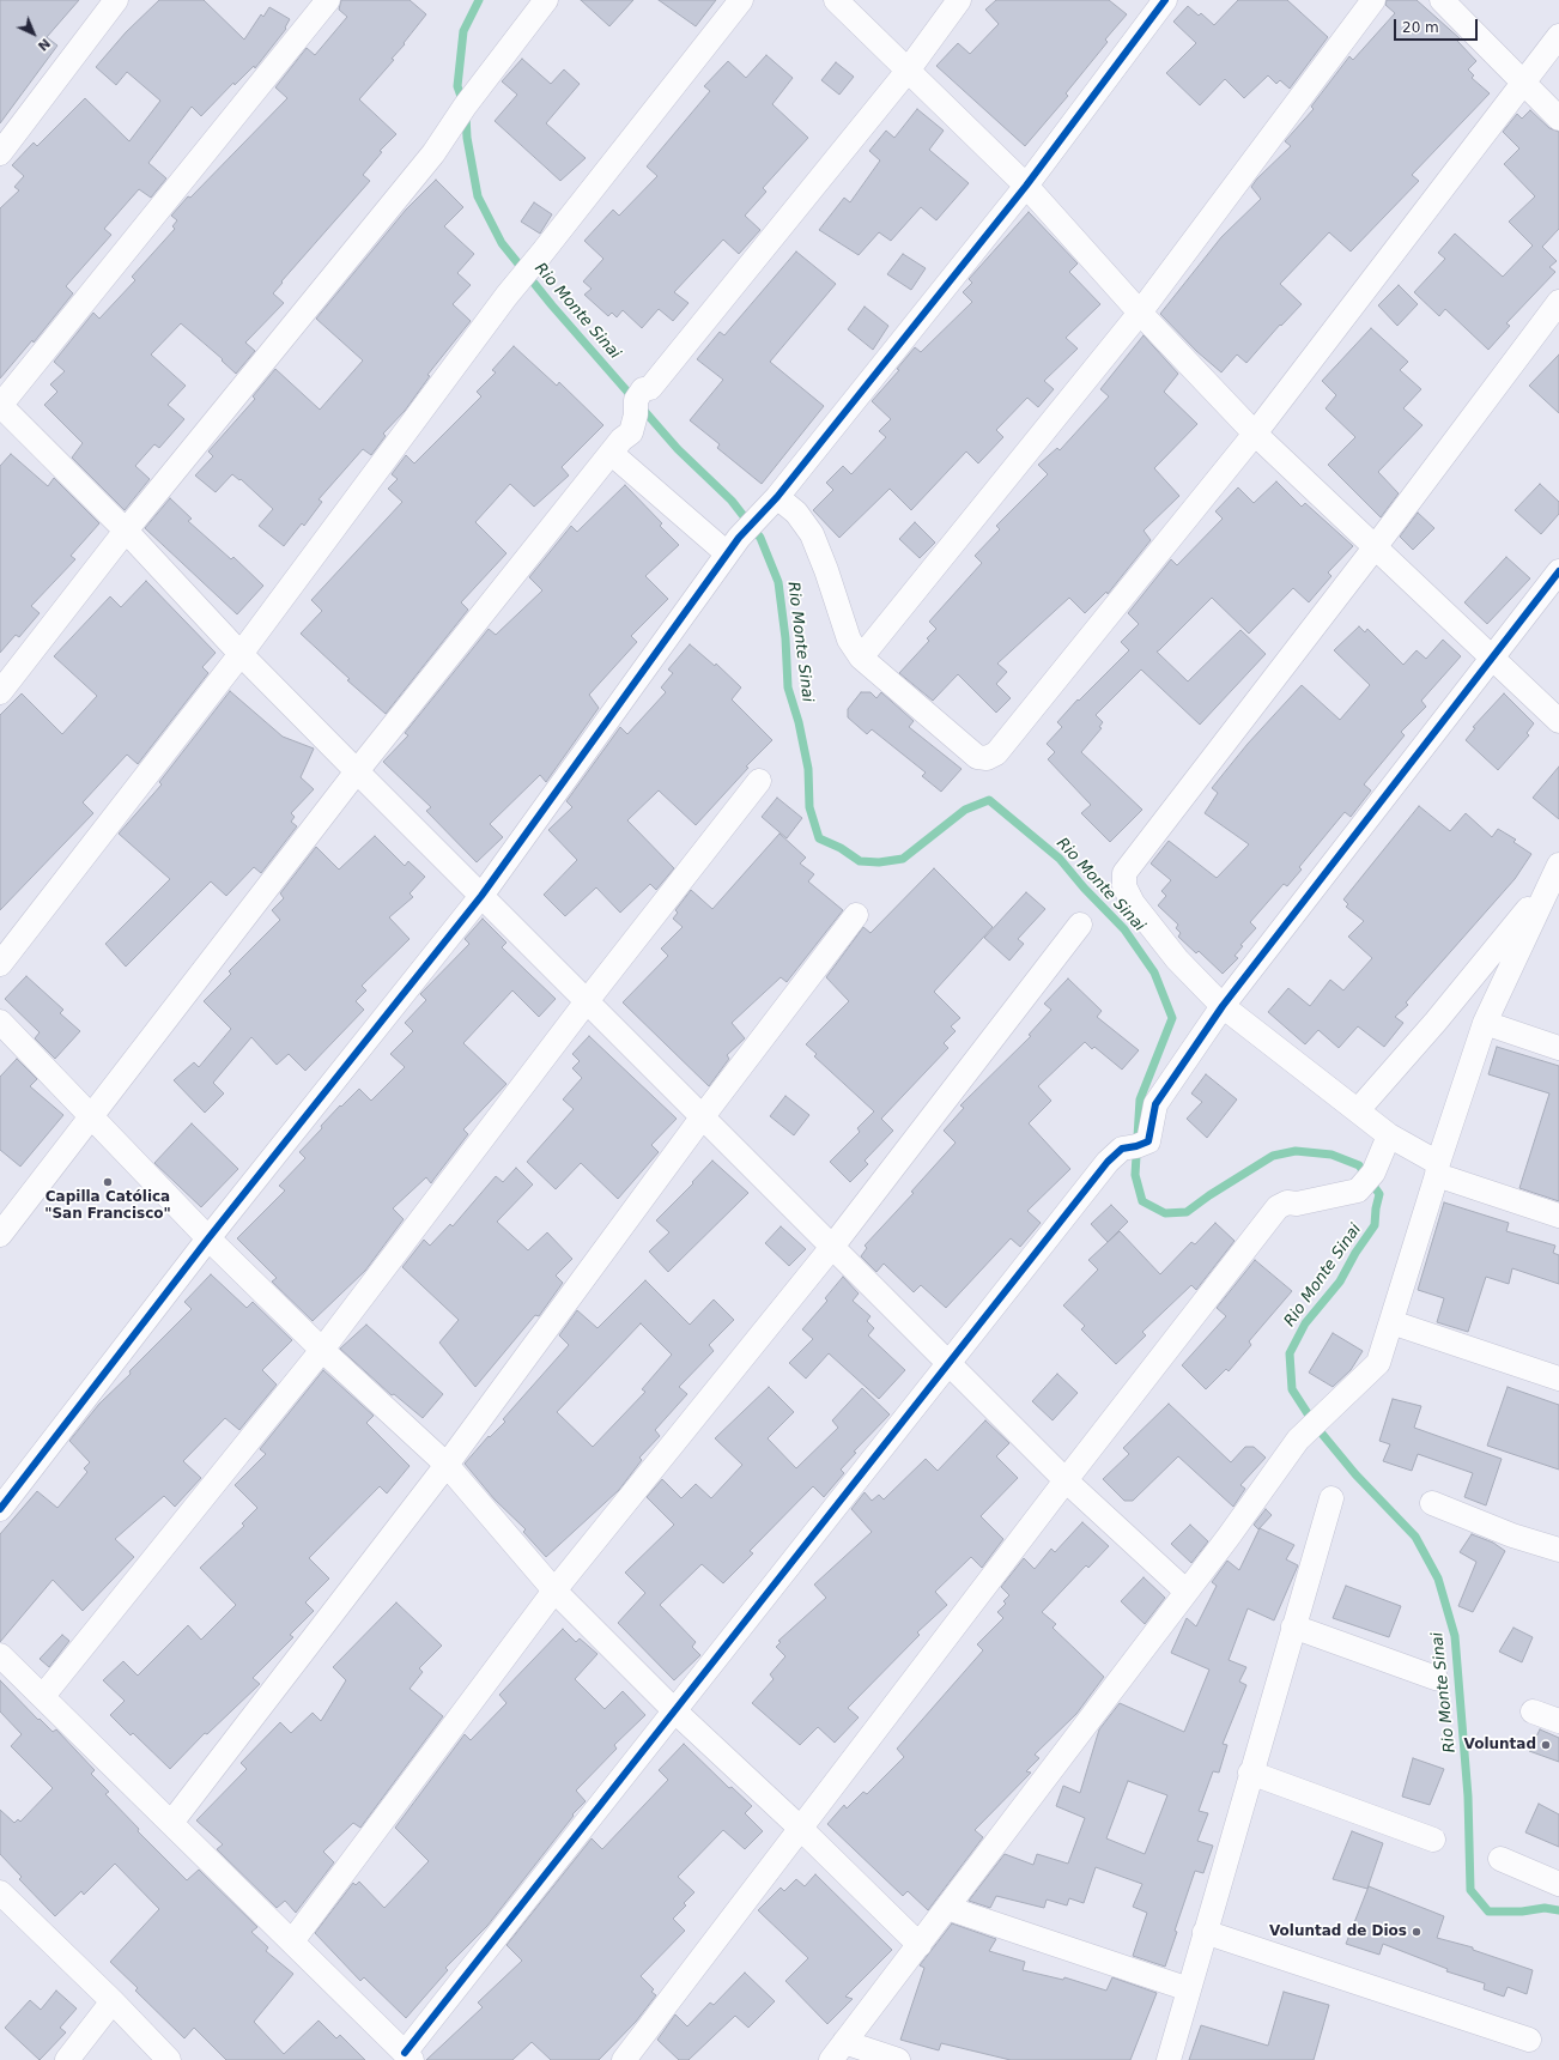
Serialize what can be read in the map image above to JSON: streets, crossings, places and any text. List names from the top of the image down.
{
  "water": ["Rio Monte Sinai"],
  "places": ["Capilla Católica \"San Francisco\"", "Voluntad", "Voluntad de Dios"],
  "scale_bar": "20 m",
  "north": "bottom right"
}
